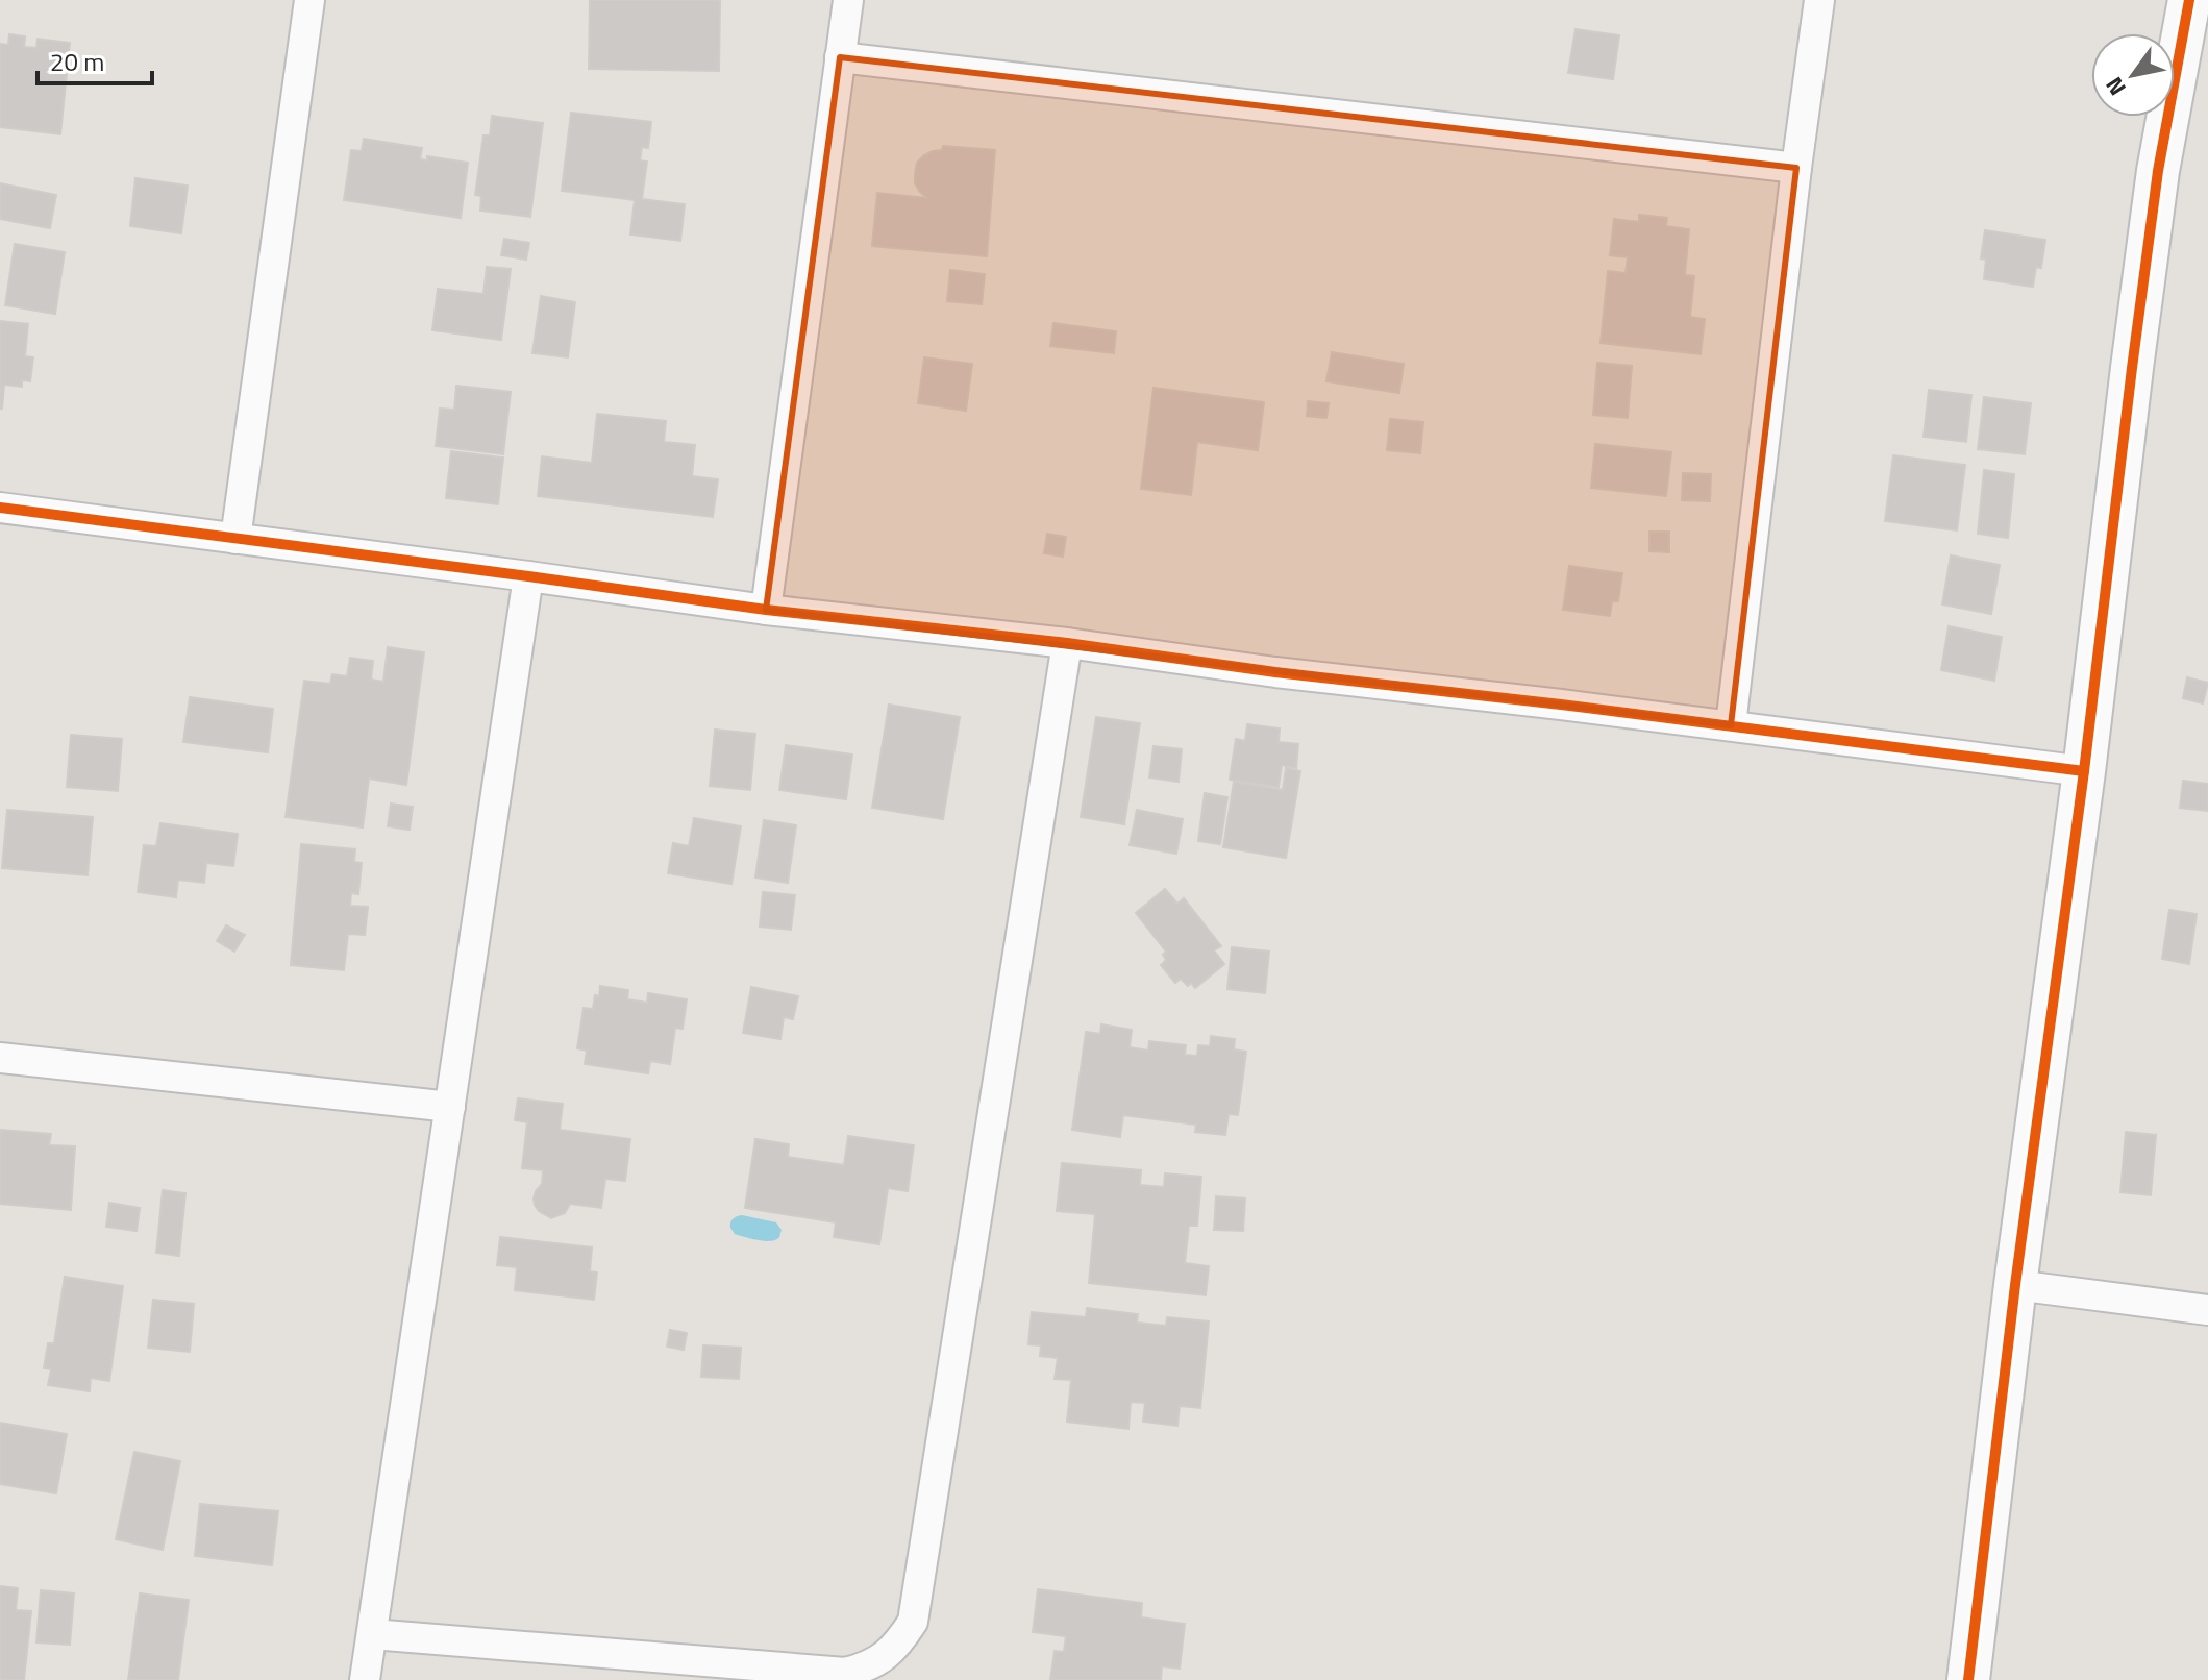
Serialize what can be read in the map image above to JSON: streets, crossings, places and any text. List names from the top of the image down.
{
  "scale_bar": "20 m",
  "north": "bottom left"
}
